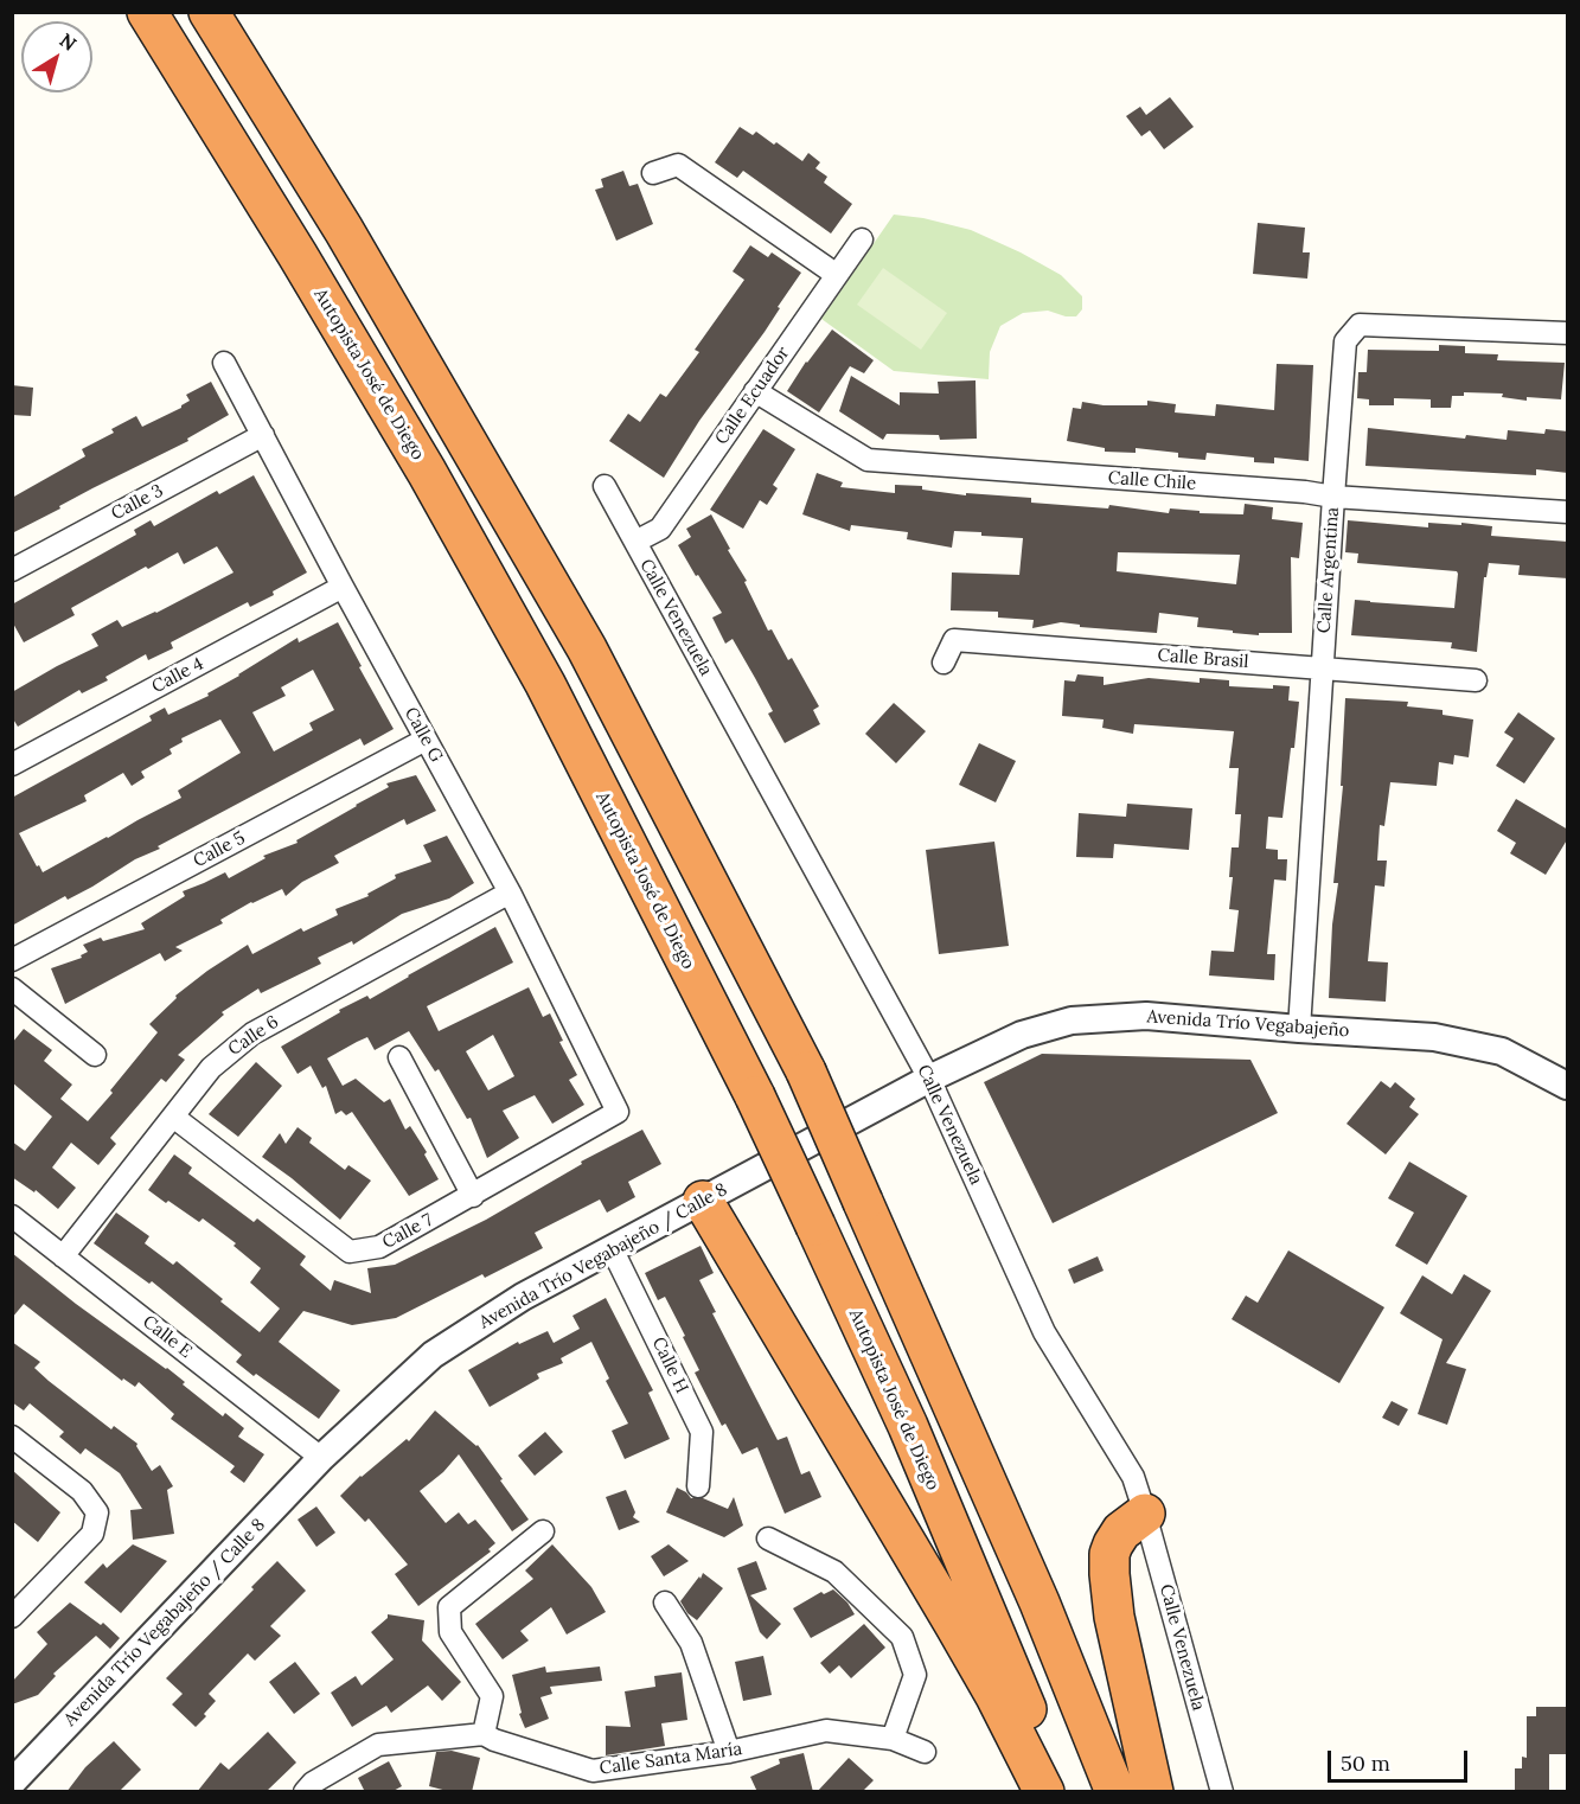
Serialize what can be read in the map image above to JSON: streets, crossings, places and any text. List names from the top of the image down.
{
  "streets": {
    "highway": ["Autopista José de Diego"],
    "street": [
      "Calle Ecuador",
      "Calle Chile",
      "Calle 3",
      "Calle Argentina",
      "Calle Venezuela",
      "Calle Brasil",
      "Calle 4",
      "Calle G",
      "Calle 5",
      "Avenida Trío Vegabajeño",
      "Calle 6",
      "Calle 7",
      "Avenida Trío Vegabajeño / Calle 8",
      "Calle E",
      "Calle H",
      "Calle Santa María"
    ]
  },
  "crossings": [
    ["Calle Ecuador", "Calle Chile"],
    ["Calle Ecuador", "Calle Venezuela"],
    ["Calle Chile", "Calle Argentina"],
    ["Calle 3", "Calle G"],
    ["Calle Argentina", "Calle Brasil"],
    ["Calle Argentina", "Avenida Trío Vegabajeño"],
    ["Calle Venezuela", "Avenida Trío Vegabajeño"],
    ["Calle Venezuela", "Avenida Trío Vegabajeño / Calle 8"],
    ["Calle 4", "Calle G"],
    ["Calle G", "Calle 5"],
    ["Calle G", "Calle 6"],
    ["Calle G", "Calle 7"],
    ["Avenida Trío Vegabajeño", "Avenida Trío Vegabajeño / Calle 8"],
    ["Calle 6", "Calle 7"],
    ["Calle 6", "Calle E"],
    ["Avenida Trío Vegabajeño / Calle 8", "Calle E"],
    ["Avenida Trío Vegabajeño / Calle 8", "Calle H"]
  ],
  "scale_bar": "50 m",
  "north": "top right"
}
